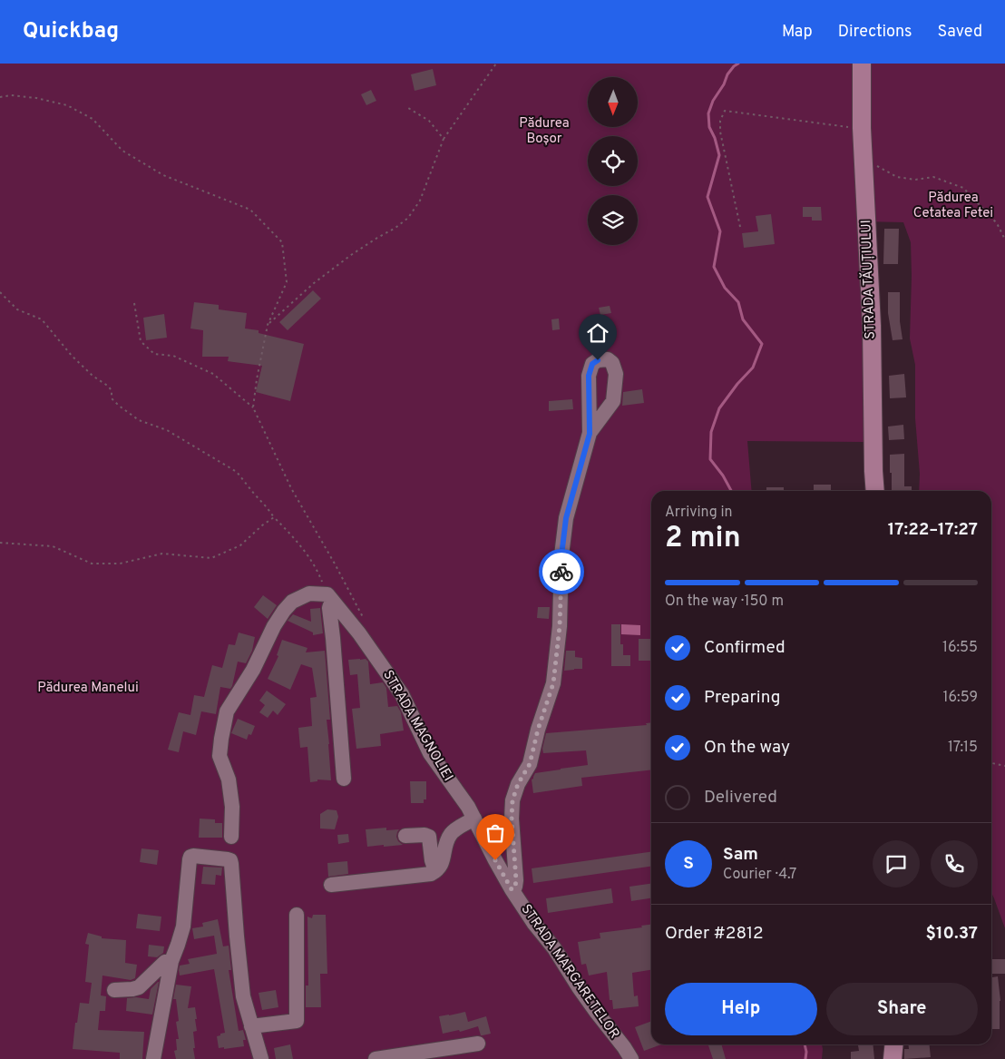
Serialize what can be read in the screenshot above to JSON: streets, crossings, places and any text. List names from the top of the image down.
{
  "streets": {
    "main road": ["STRADA TĂUȚIULUI"],
    "street": ["STRADA MAGNOLIEI", "STRADA MARGARETELOR"]
  },
  "crossings": [
    ["STRADA MAGNOLIEI", "STRADA MARGARETELOR"]
  ],
  "parks": ["Pădurea Boșor", "Pădurea Cetatea Fetei", "Pădurea Manelui"],
  "north": "bottom",
  "page": {
    "header": "Quickbag",
    "nav": ["Map", "Directions", "Saved"],
    "heading": ["2 min", "Arriving in", "17:22–17:27"],
    "panel": [
      "Sam",
      "Courier · 4.7",
      "Order #2812",
      "$10.37"
    ],
    "bar": "On the way · 150 m",
    "list": [
      ["Confirmed", "16:55"],
      ["Preparing", "16:59"],
      ["On the way", "17:15"],
      "Delivered"
    ],
    "round": "S",
    "buttons": ["Help", "Share"]
  }
}
